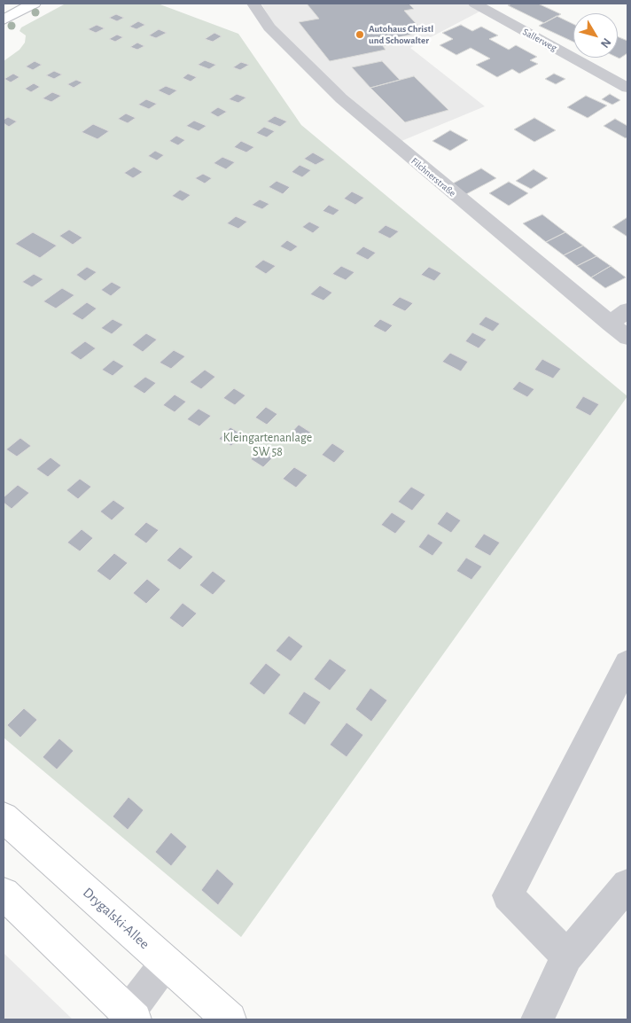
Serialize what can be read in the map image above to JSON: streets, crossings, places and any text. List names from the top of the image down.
{
  "streets": {
    "main road": ["Drygalski-Allee"],
    "street": ["Sallerweg", "Filchnerstraße"]
  },
  "parks": ["Kleingartenanlage SW 58"],
  "places": ["Autohaus Christl und Schowalter"],
  "north": "bottom right"
}
